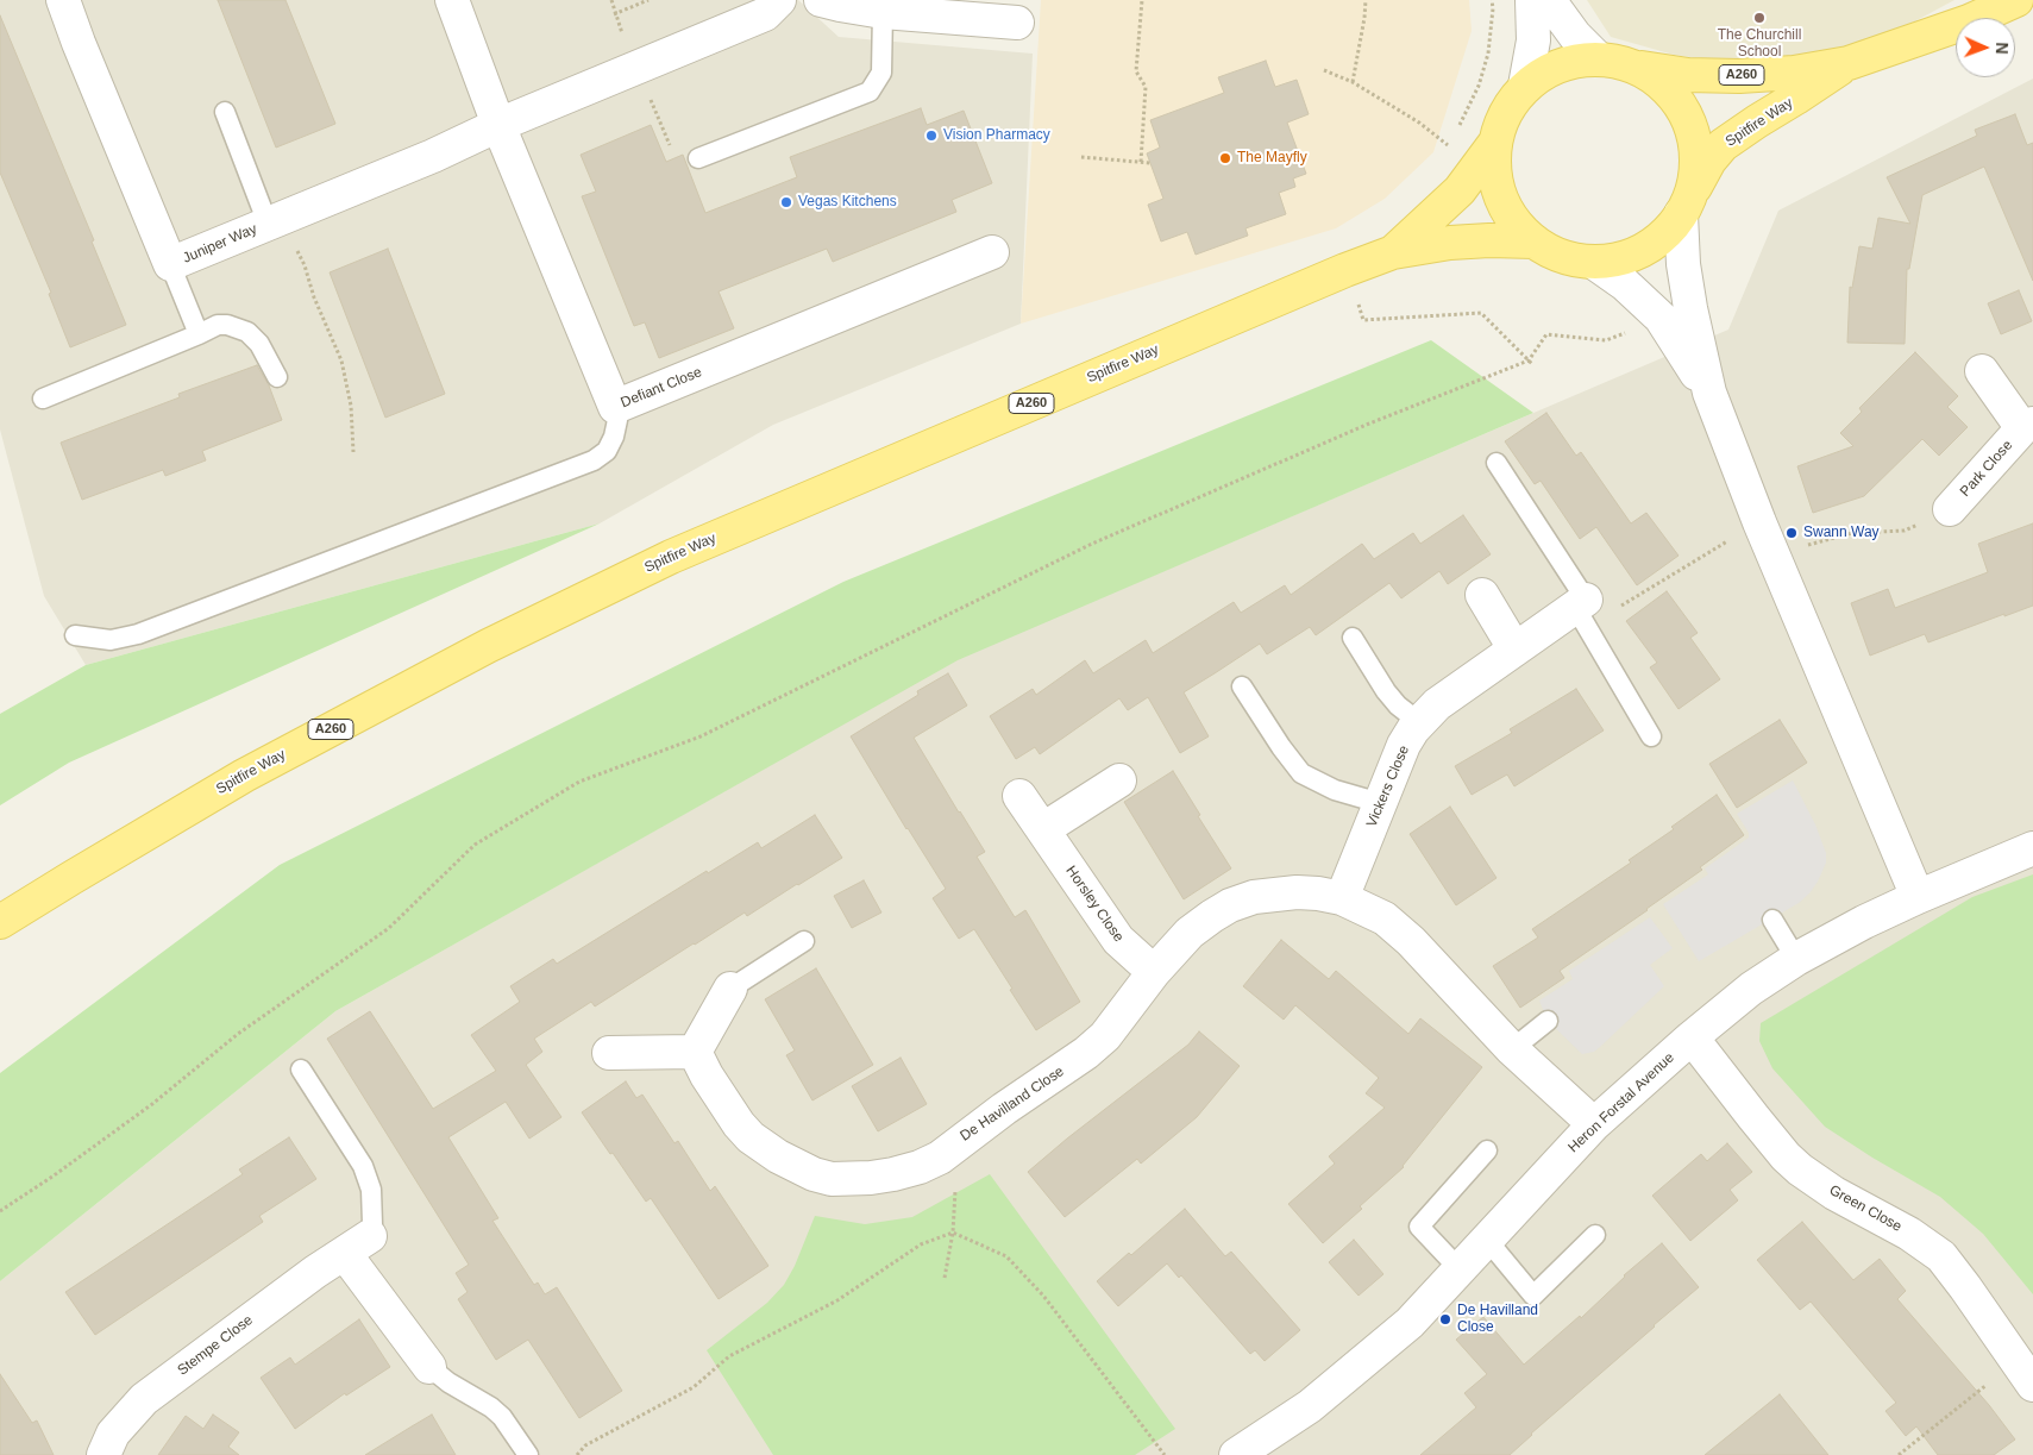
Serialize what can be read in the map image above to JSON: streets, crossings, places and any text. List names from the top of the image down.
{
  "streets": {
    "main road": ["A260", "Spitfire Way"],
    "street": [
      "Juniper Way",
      "Defiant Close",
      "Park Close",
      "Vickers Close",
      "Horsley Close",
      "Heron Forstal Avenue",
      "De Havilland Close",
      "Green Close",
      "Stempe Close"
    ]
  },
  "crossings": [
    ["Juniper Way", "Defiant Close"],
    ["Vickers Close", "De Havilland Close"],
    ["Horsley Close", "De Havilland Close"],
    ["Heron Forstal Avenue", "De Havilland Close"],
    ["Heron Forstal Avenue", "Green Close"]
  ],
  "places": [
    "The Churchill School",
    "Vision Pharmacy",
    "The Mayfly",
    "Vegas Kitchens",
    "Swann Way",
    "De Havilland Close"
  ],
  "north": "right"
}
